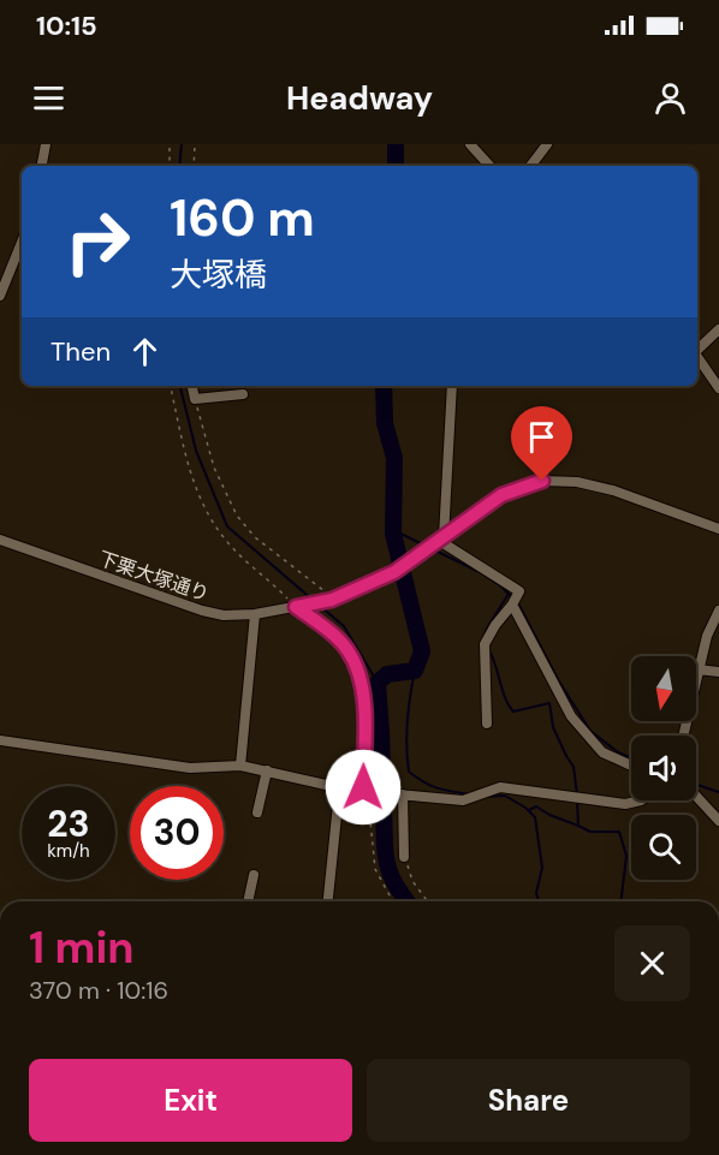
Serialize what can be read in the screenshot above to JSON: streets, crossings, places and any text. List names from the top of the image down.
{
  "streets": {
    "street": ["下栗大塚通り"]
  },
  "north": "bottom",
  "page": {
    "status": "10:15",
    "header": "Headway",
    "turn": ["160 m", "大塚橋"],
    "then": "Then",
    "speed": "23 km/h",
    "limit": "30",
    "heading": ["1 min", "370 m · 10:16"],
    "buttons": ["Exit", "Share"]
  }
}
